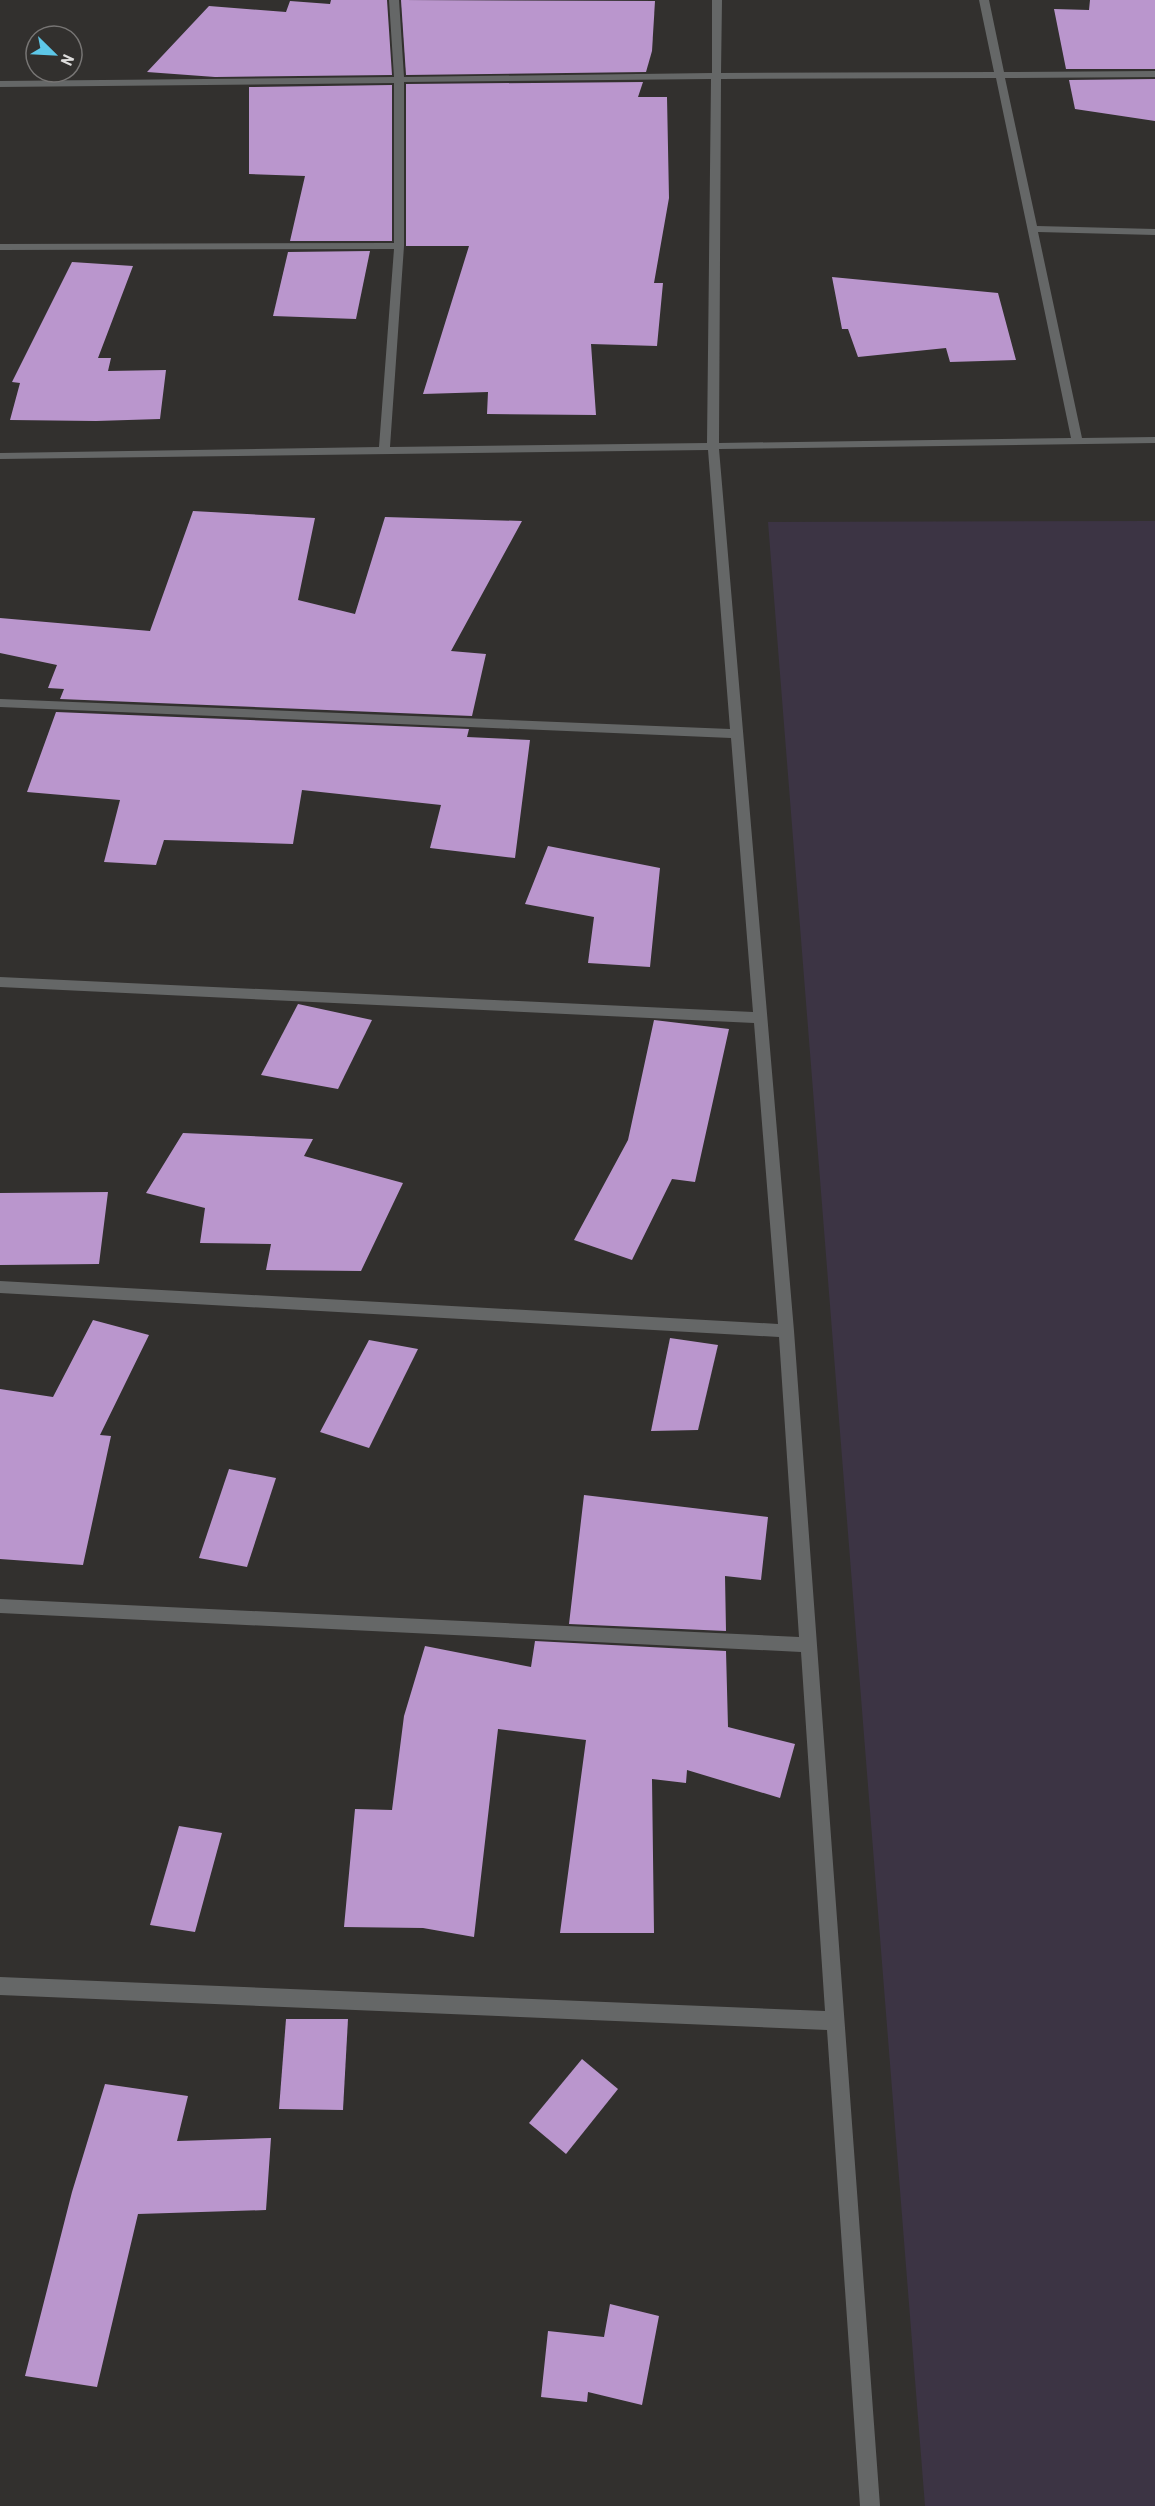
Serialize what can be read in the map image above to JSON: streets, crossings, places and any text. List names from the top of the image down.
{
  "north": "bottom right"
}
